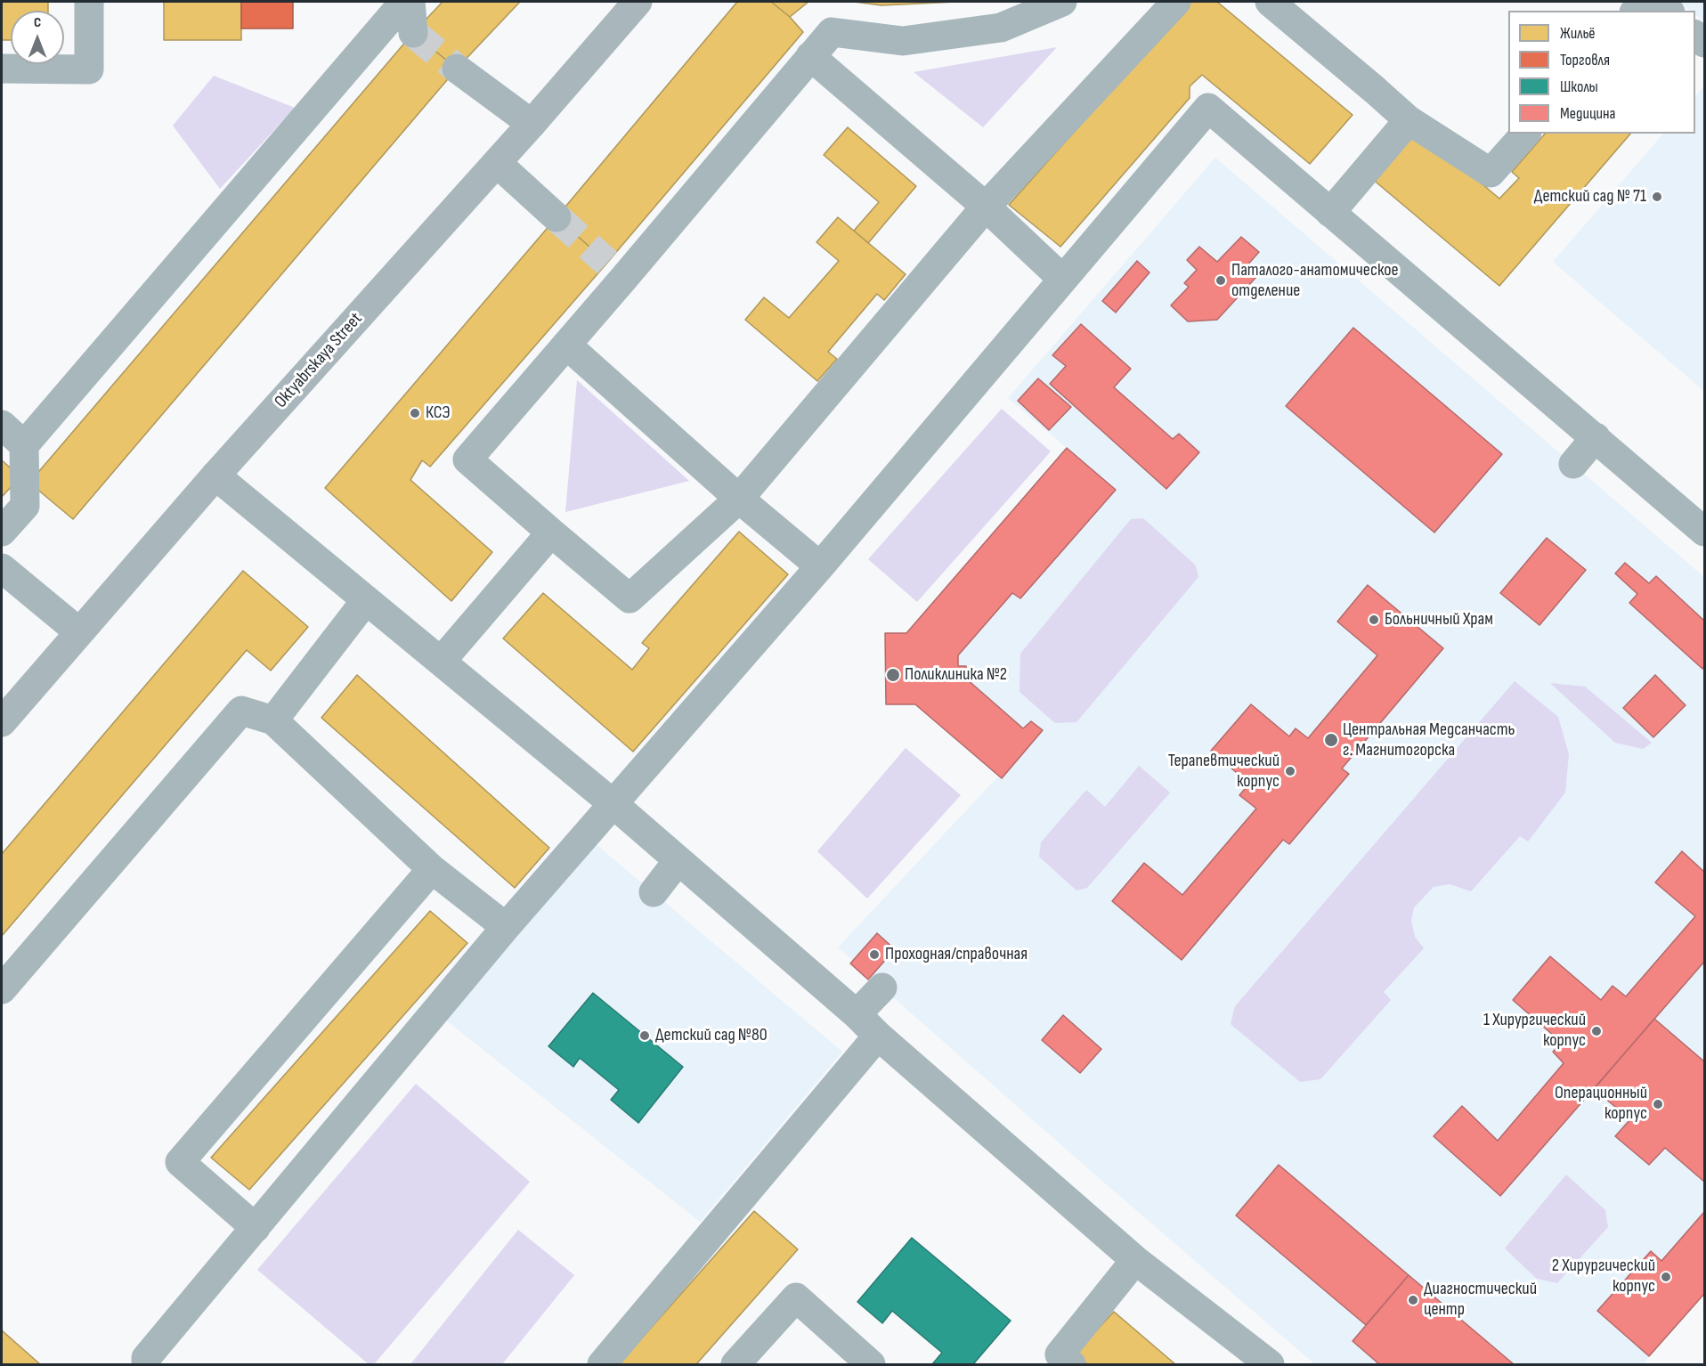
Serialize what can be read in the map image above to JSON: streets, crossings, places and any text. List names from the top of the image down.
{
  "streets": {
    "main road": ["Oktyabrskaya Street"]
  },
  "places": [
    "Детский сад № 71",
    "Паталого-анатомическое отделение",
    "КСЭ",
    "Больничный Храм",
    "Поликлиника №2",
    "Центральная Медсанчасть г. Магнитогорска",
    "Терапевтический корпус",
    "Проходная/справочная",
    "1 Хирургический корпус",
    "Детский сад №80",
    "Операционный корпус",
    "2 Хирургический корпус",
    "Диагностический центр"
  ],
  "legend": [
    "Жильё",
    "Торговля",
    "Школы",
    "Медицина"
  ],
  "north": "top"
}
